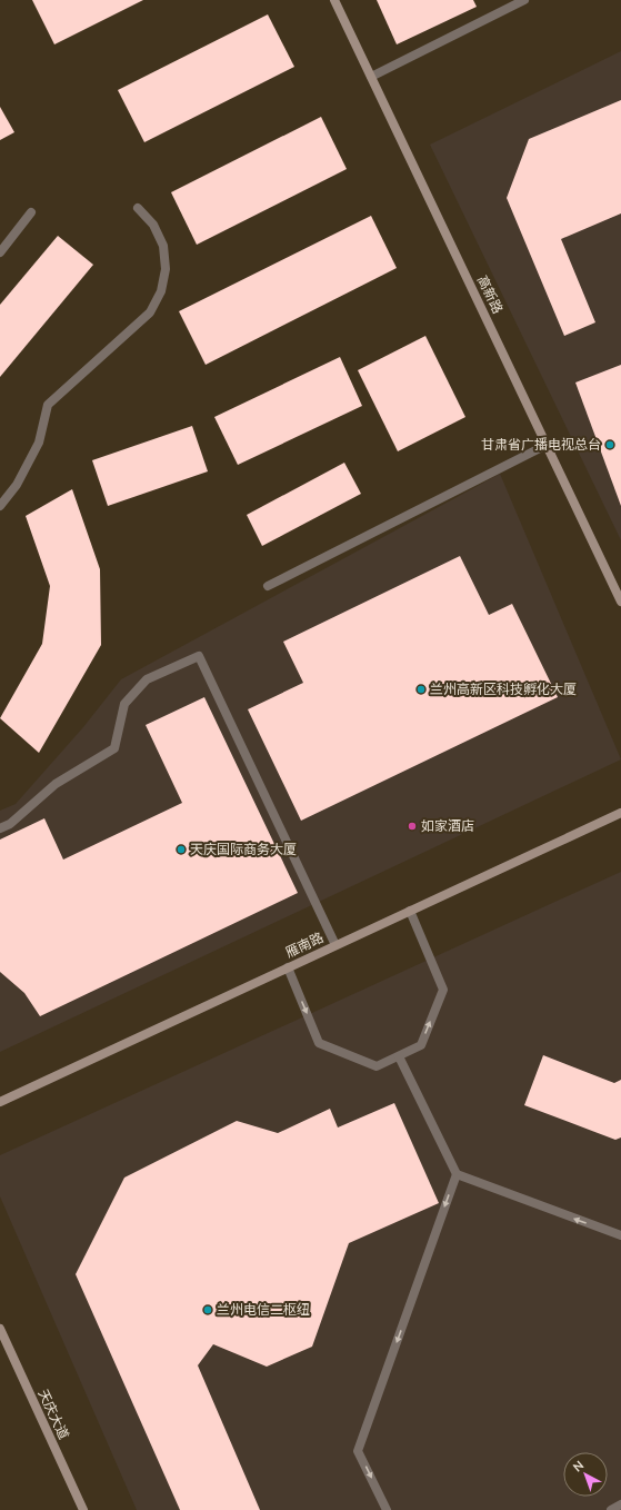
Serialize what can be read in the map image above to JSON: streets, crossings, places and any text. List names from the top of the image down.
{
  "streets": {
    "street": ["高新路", "雁南路", "天庆大道"]
  },
  "places": [
    "甘肃省广播电视总台",
    "兰州高新区科技孵化大厦",
    "如家酒店",
    "天庆国际商务大厦",
    "兰州电信二枢纽"
  ],
  "north": "top left"
}
